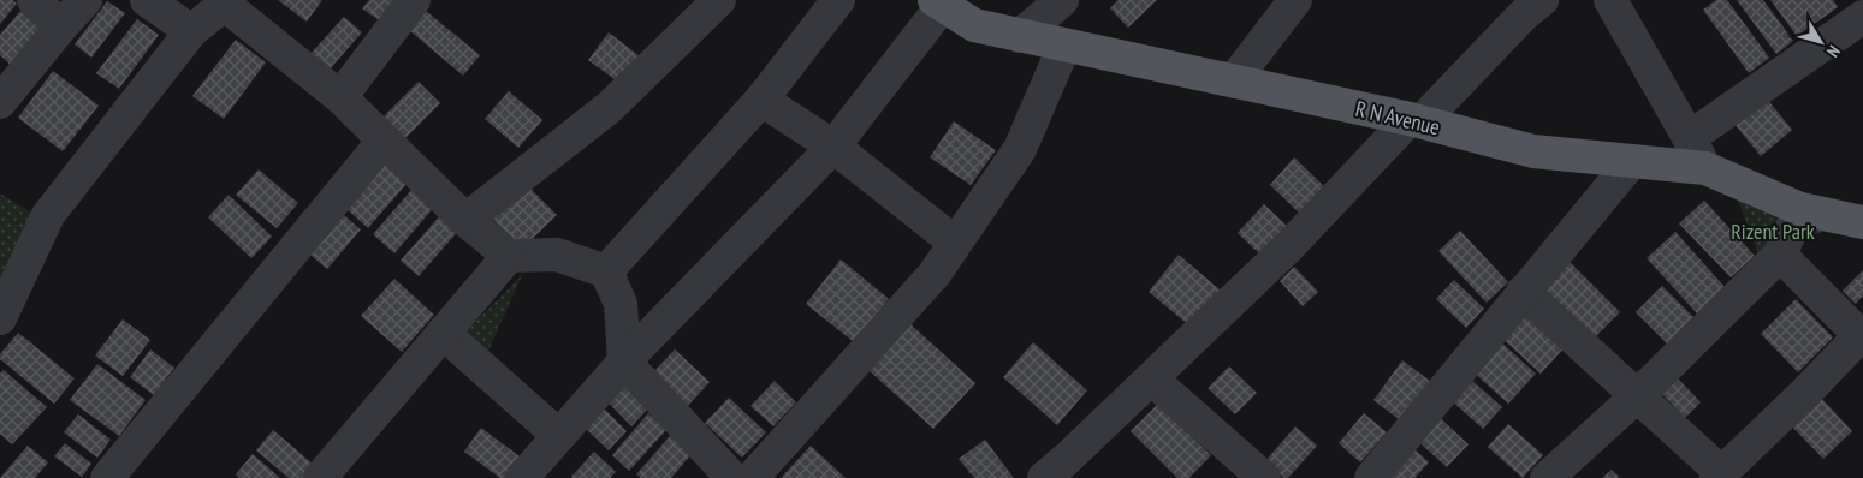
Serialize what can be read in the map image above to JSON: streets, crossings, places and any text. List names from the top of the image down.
{
  "streets": {
    "main road": ["R N Avenue"]
  },
  "parks": ["Rizent Park"],
  "north": "bottom right"
}
